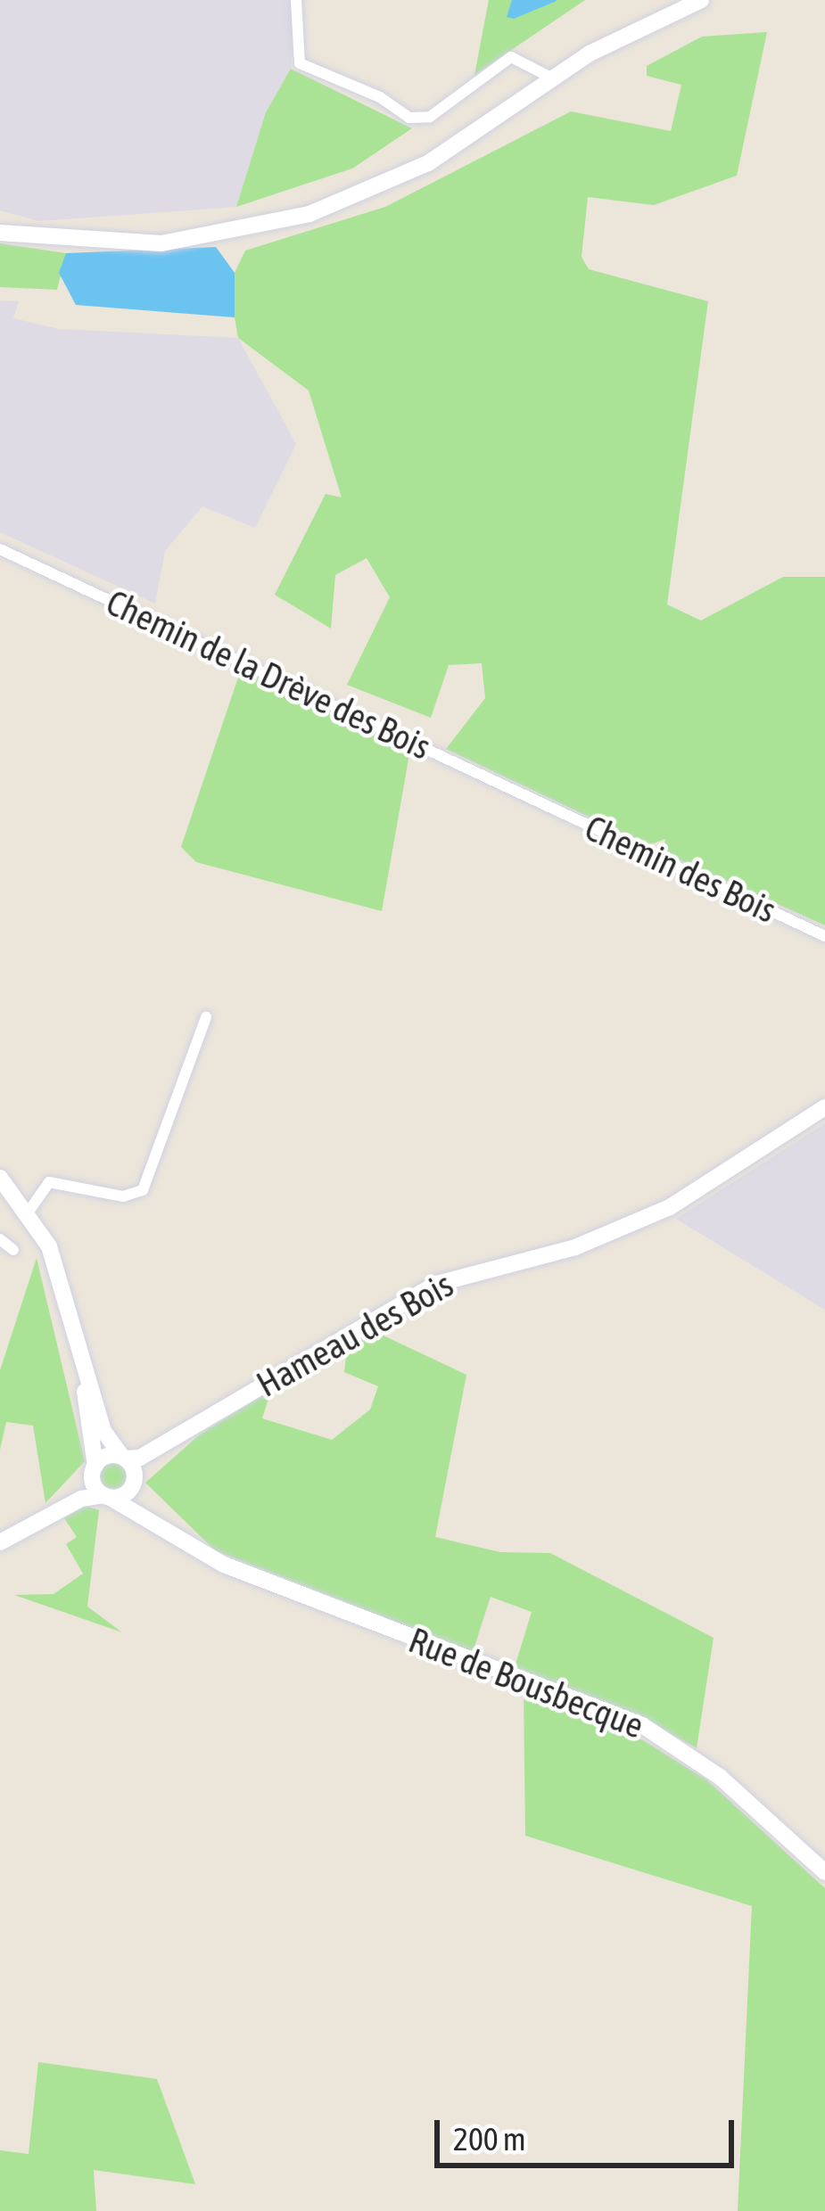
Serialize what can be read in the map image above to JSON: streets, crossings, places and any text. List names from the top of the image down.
{
  "streets": {
    "street": [
      "Chemin de la Drève des Bois",
      "Chemin des Bois",
      "Hameau des Bois",
      "Rue de Bousbecque"
    ]
  },
  "crossings": [
    ["Chemin de la Drève des Bois", "Chemin des Bois"],
    ["Hameau des Bois", "Rue de Bousbecque"]
  ],
  "scale_bar": "200 m"
}
